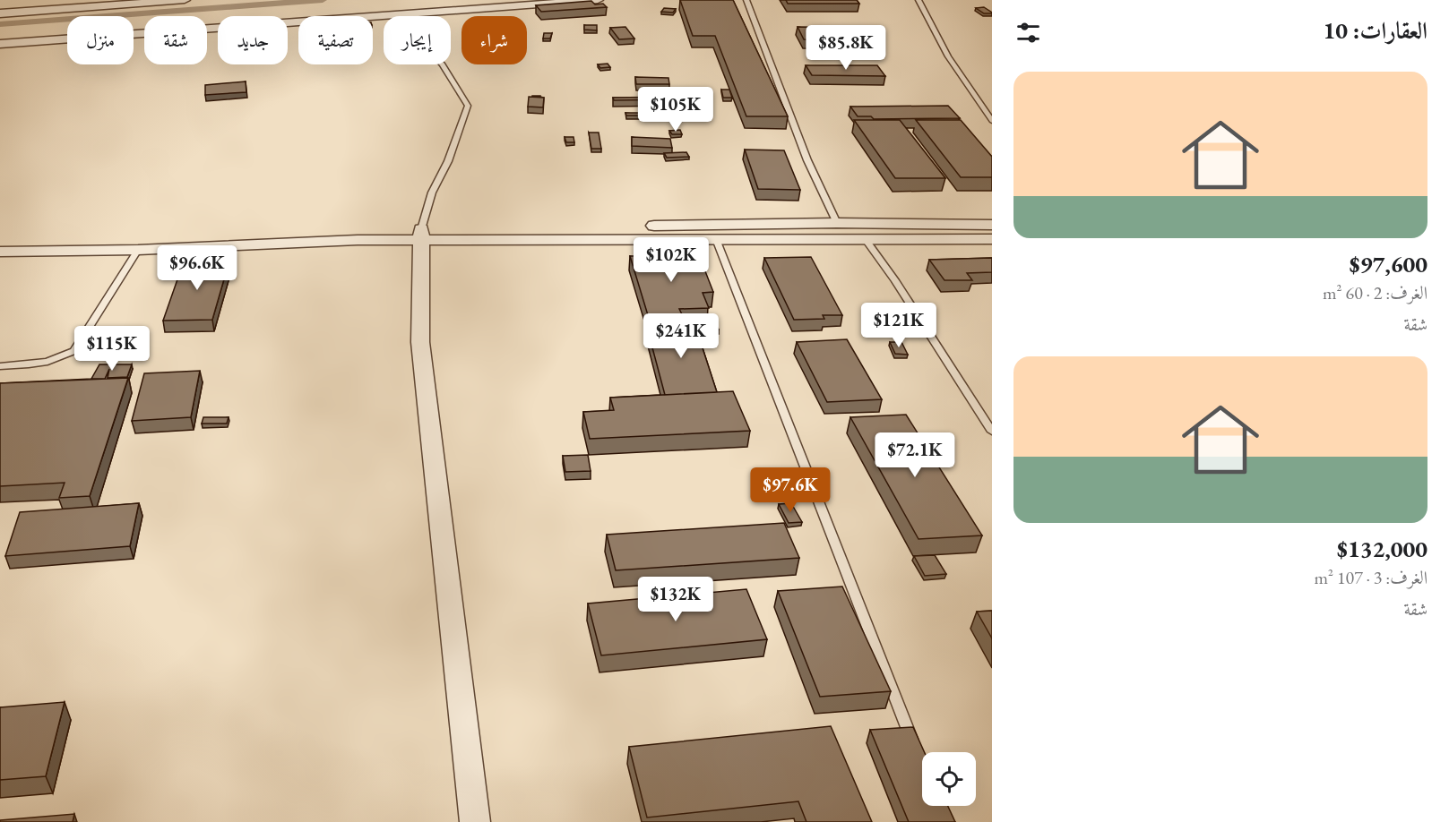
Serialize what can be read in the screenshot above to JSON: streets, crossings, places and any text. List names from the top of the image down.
{
  "page": {
    "heading": "العقارات: 10",
    "chip": [
      "شراء",
      "إيجار",
      "تصفية",
      "جديد",
      "شقة",
      "منزل"
    ],
    "price": [
      "$85.8K",
      "$105K",
      "$102K",
      "$96.6K",
      "$121K",
      "$241K",
      "$115K",
      "$72.1K",
      "$97.6K",
      "$132K"
    ],
    "list": [
      {
        "name": "$97,600",
        "note": "الغرف: 2 · 60 m² · شقة"
      },
      {
        "name": "$132,000",
        "note": "الغرف: 3 · 107 m² · شقة"
      }
    ]
  }
}
